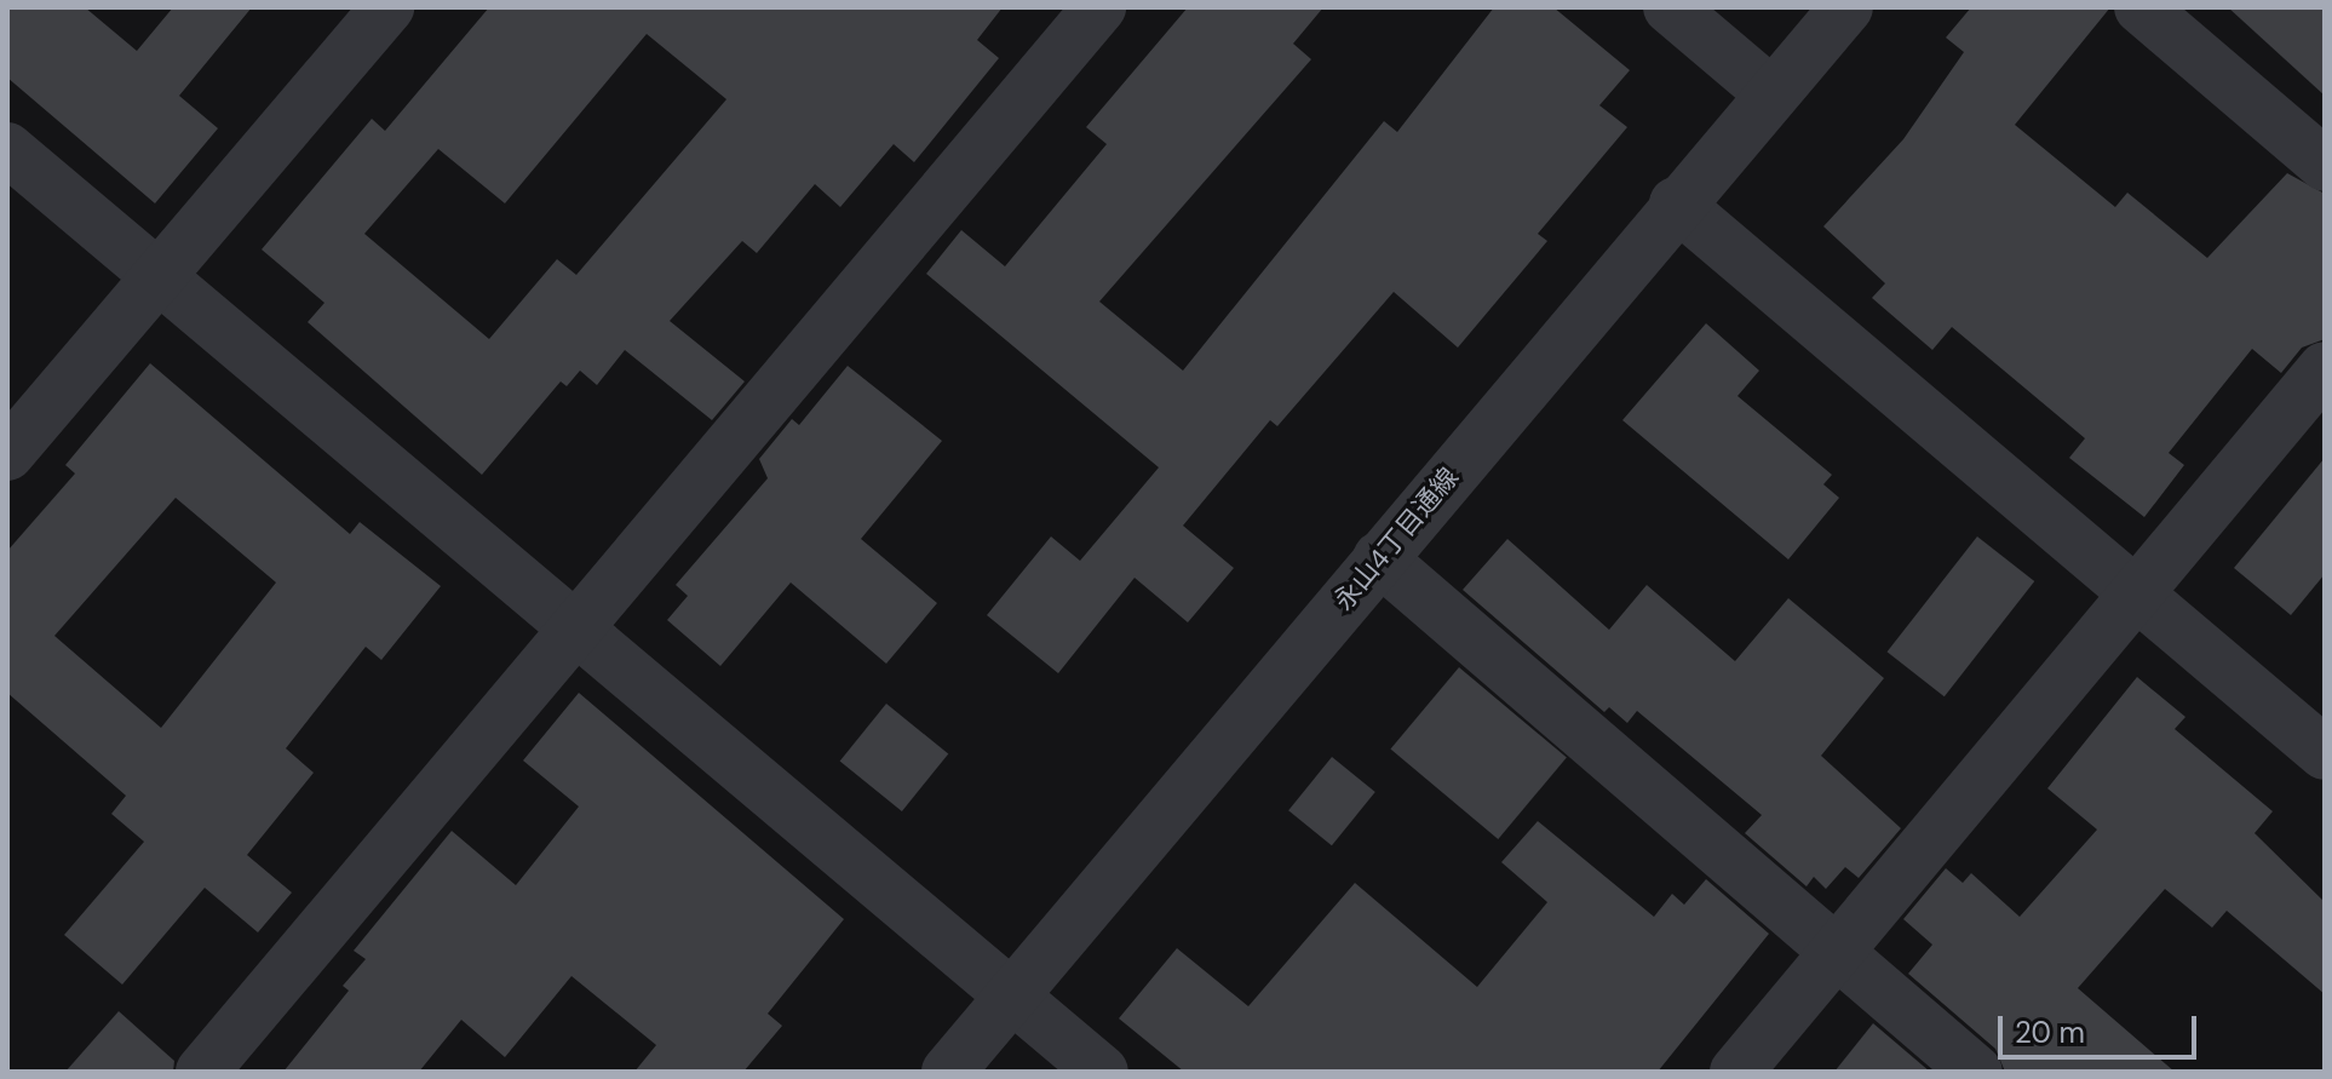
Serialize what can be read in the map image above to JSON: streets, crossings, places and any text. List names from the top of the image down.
{
  "streets": {
    "street": ["永山4丁目通線"]
  },
  "scale_bar": "20 m"
}
